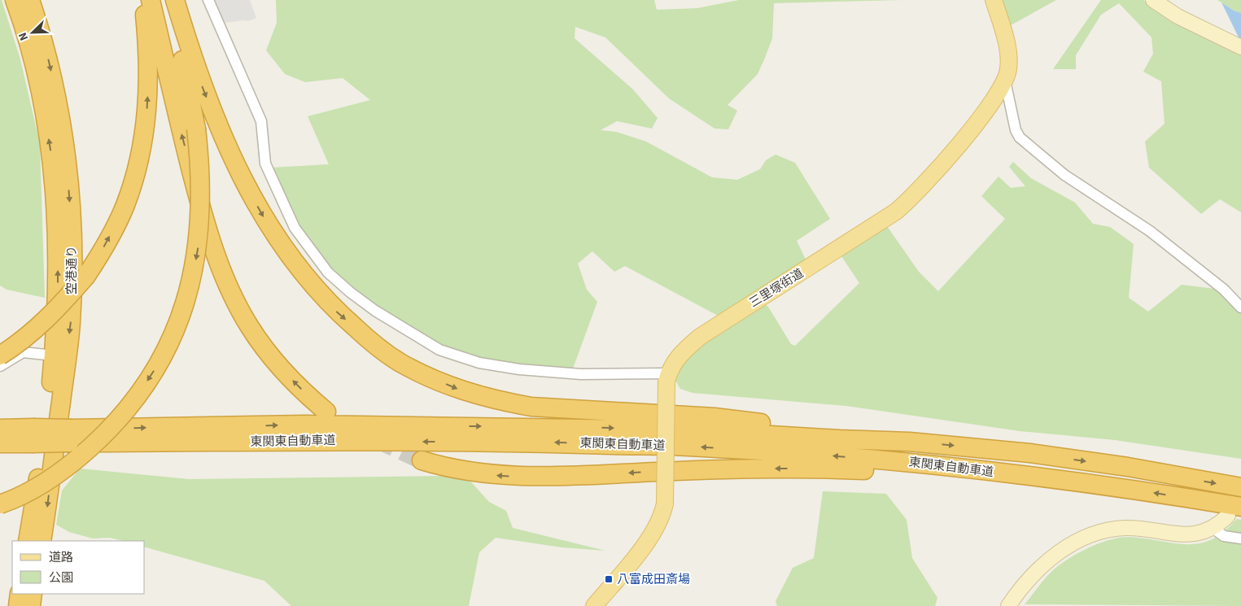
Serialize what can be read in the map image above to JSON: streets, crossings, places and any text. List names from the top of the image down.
{
  "streets": {
    "highway": ["空港通り", "東関東自動車道"],
    "main road": ["三里塚街道"]
  },
  "places": {
    "transit": ["八富成田斎場"]
  },
  "legend": ["道路", "公園"],
  "north": "bottom left"
}
